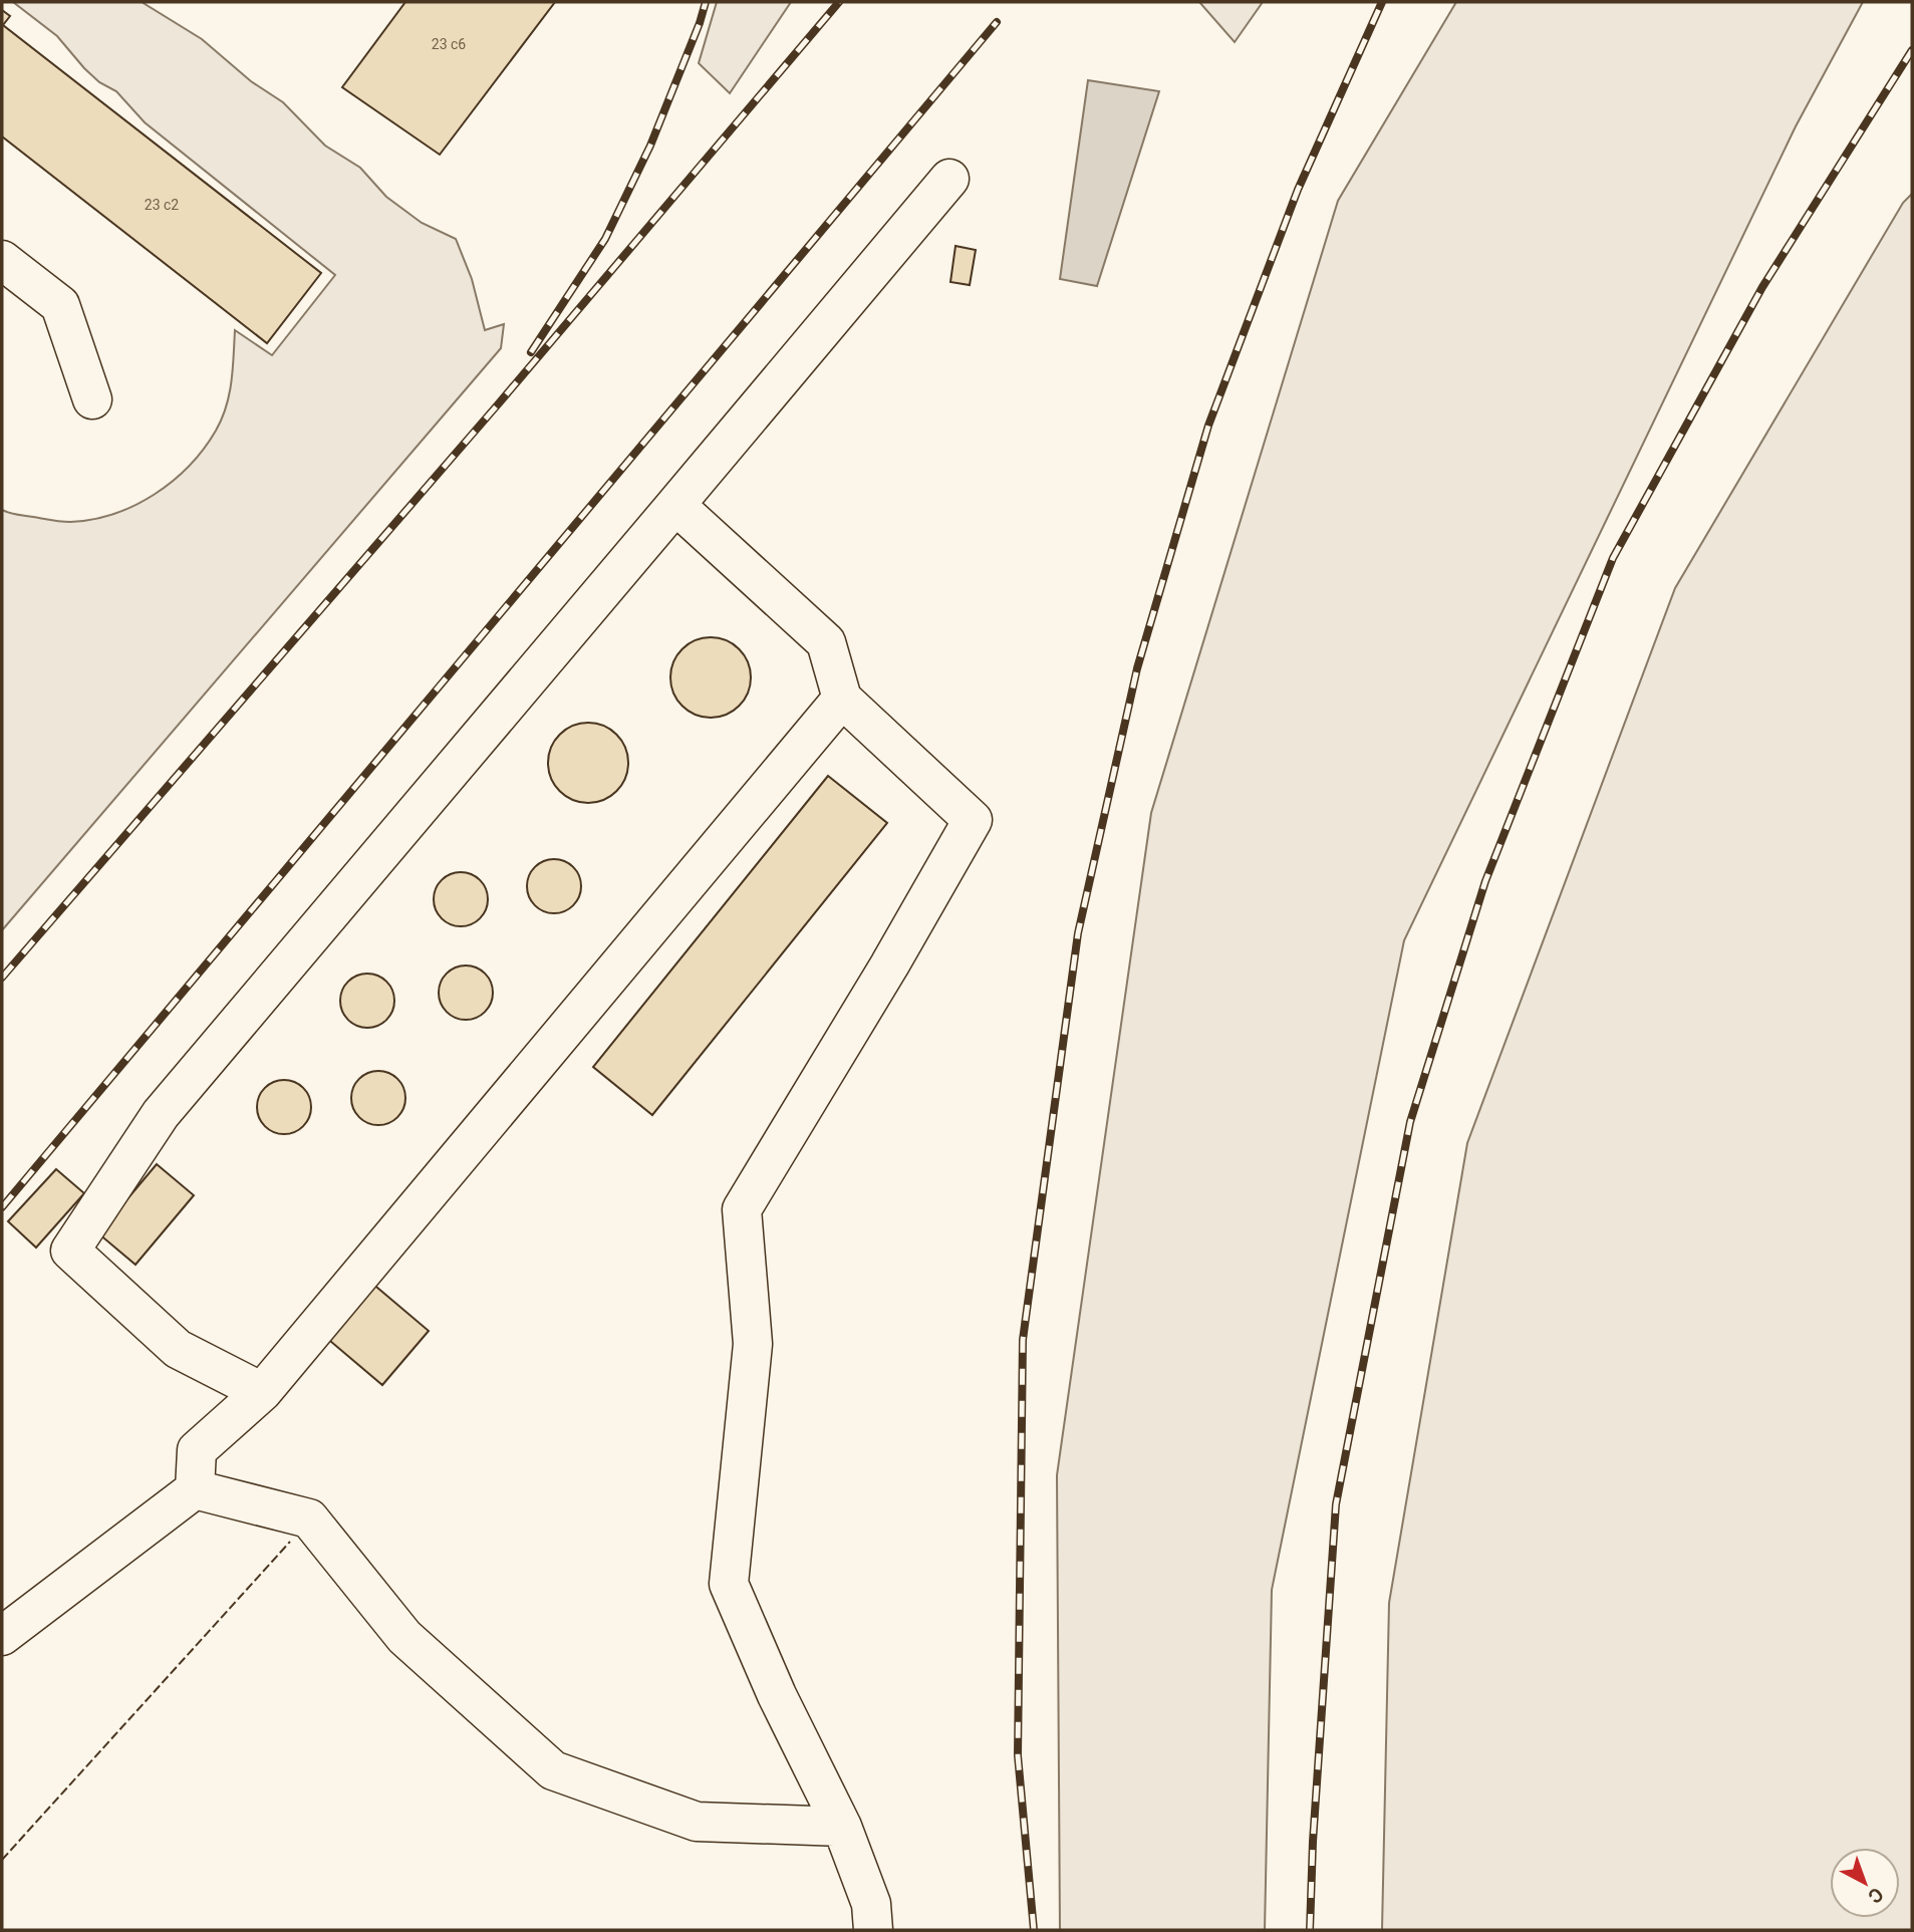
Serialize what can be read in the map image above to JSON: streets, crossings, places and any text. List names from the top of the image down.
{
  "house_numbers": ["23 с6", "23 с2"],
  "north": "bottom right"
}
